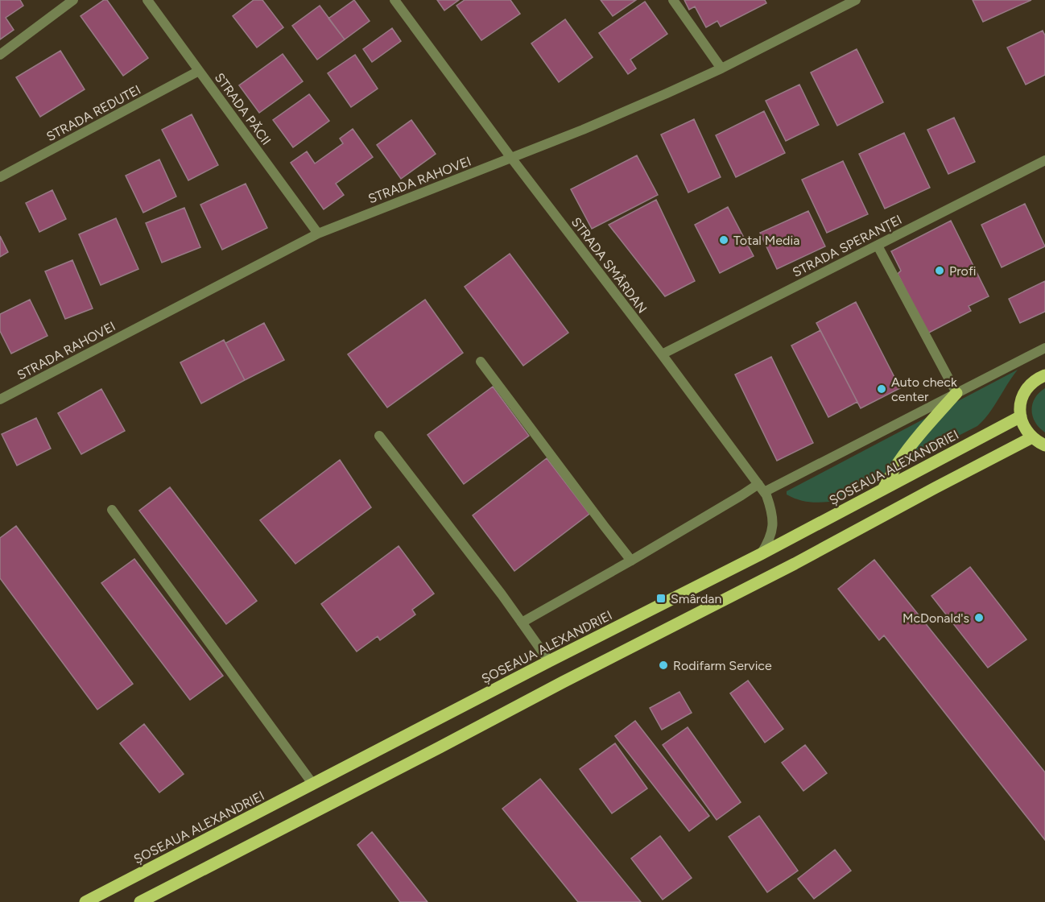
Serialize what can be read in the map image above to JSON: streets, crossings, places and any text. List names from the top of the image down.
{
  "streets": {
    "main road": ["ȘOSEAUA ALEXANDRIEI"],
    "street": [
      "STRADA PĂCII",
      "STRADA REDUTEI",
      "STRADA RAHOVEI",
      "STRADA SPERANȚEI",
      "STRADA SMÂRDAN"
    ]
  },
  "crossings": [
    ["STRADA PĂCII", "STRADA REDUTEI"],
    ["STRADA PĂCII", "STRADA RAHOVEI"],
    ["STRADA RAHOVEI", "STRADA SMÂRDAN"],
    ["STRADA SPERANȚEI", "STRADA SMÂRDAN"],
    ["STRADA SMÂRDAN", "ȘOSEAUA ALEXANDRIEI"]
  ],
  "places": {
    "other": [
      "Total Media",
      "Profi",
      "Auto check center",
      "McDonald's",
      "Rodifarm Service"
    ],
    "transit": ["Smârdan"]
  }
}
